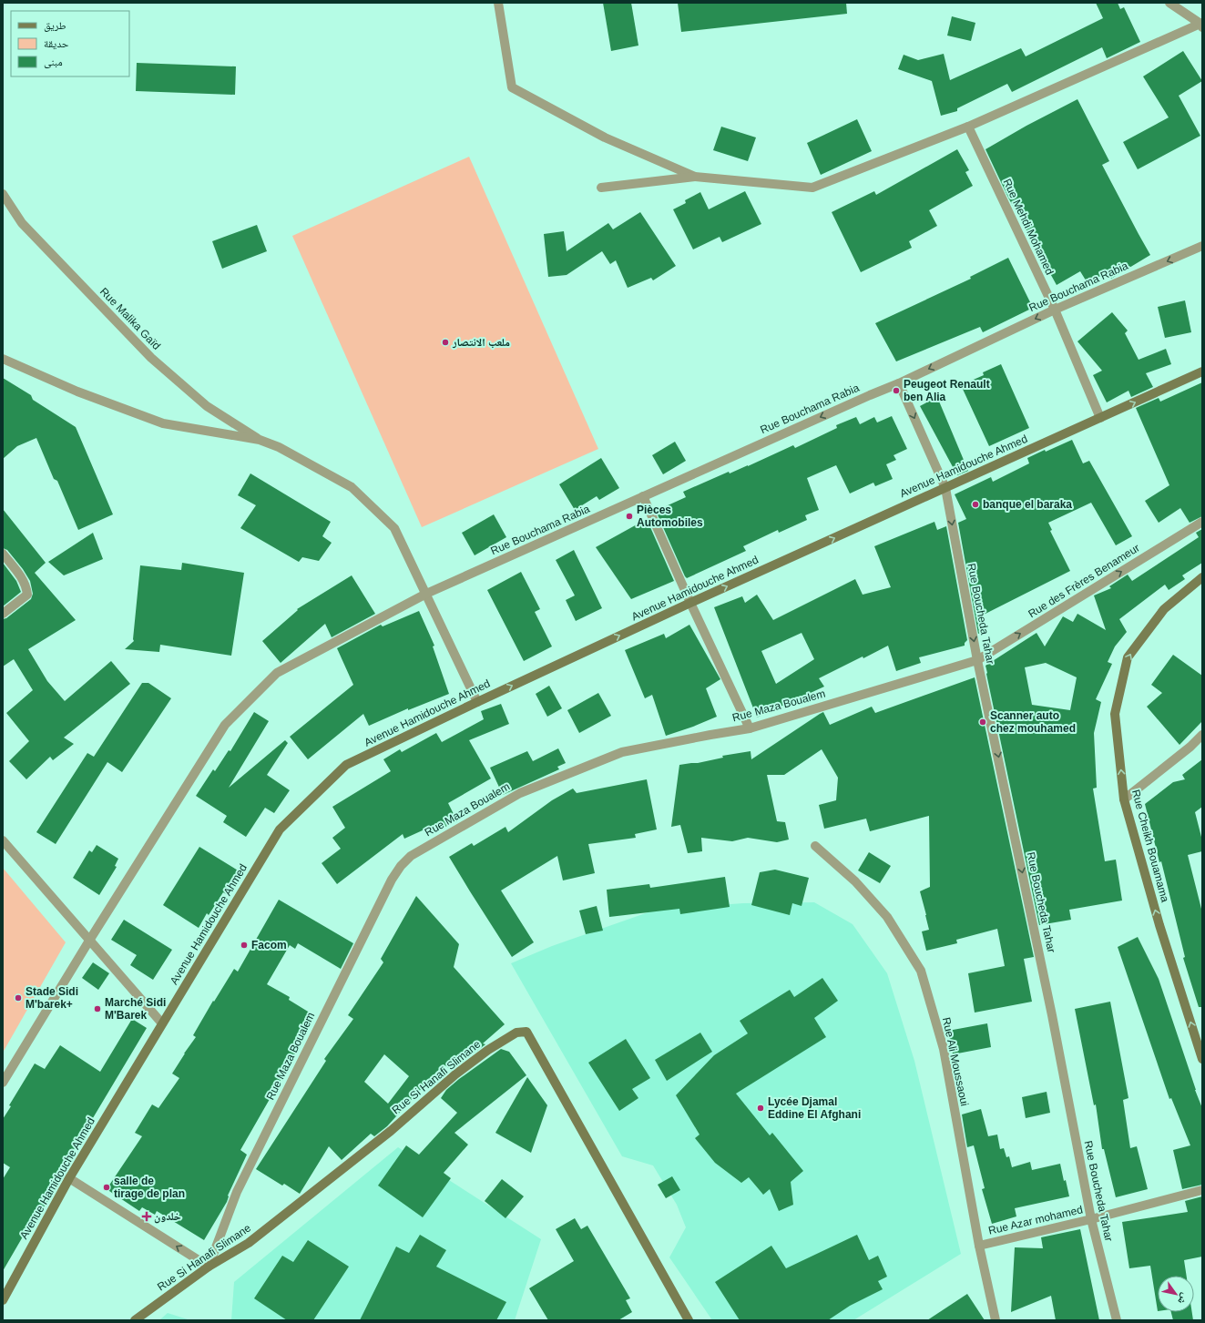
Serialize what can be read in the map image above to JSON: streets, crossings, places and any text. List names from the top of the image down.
{
  "streets": {
    "main road": ["Avenue Hamidouche Ahmed", "Rue Cheikh Bouamama", "Rue Si Hanafi Slimane"],
    "street": [
      "Rue Mehdi Mohamed",
      "Rue Bouchama Rabia",
      "Rue Malika Gaïd",
      "Rue des Frères Benameur",
      "Rue Boucheda Tahar",
      "Rue Maza Boualem",
      "Rue Ali Moussaoui",
      "Rue Azar mohamed"
    ]
  },
  "crossings": [
    ["Rue Mehdi Mohamed", "Rue Bouchama Rabia"],
    ["Rue Mehdi Mohamed", "Avenue Hamidouche Ahmed"],
    ["Rue Bouchama Rabia", "Rue Boucheda Tahar"],
    ["Avenue Hamidouche Ahmed", "Rue Boucheda Tahar"],
    ["Rue des Frères Benameur", "Rue Boucheda Tahar"],
    ["Rue des Frères Benameur", "Rue Maza Boualem"],
    ["Rue Boucheda Tahar", "Rue Maza Boualem"],
    ["Rue Boucheda Tahar", "Rue Azar mohamed"],
    ["Rue Maza Boualem", "Rue Si Hanafi Slimane"],
    ["Rue Ali Moussaoui", "Rue Azar mohamed"]
  ],
  "one_way": [
    "Rue Bouchama Rabia",
    "Avenue Hamidouche Ahmed",
    "Rue des Frères Benameur",
    "Rue Boucheda Tahar",
    "Rue Cheikh Bouamama"
  ],
  "places": {
    "other": [
      "ملعب الانتصار",
      "Peugeot Renault ben Alia",
      "banque el baraka",
      "Pièces Automobiles",
      "Scanner auto chez mouhamed",
      "Facom",
      "Stade Sidi M'barek+",
      "Marché Sidi M'Barek",
      "Lycée Djamal Eddine El Afghani",
      "salle de tirage de plan"
    ],
    "health": ["خلدون"]
  },
  "legend": ["طريق", "حديقة", "مبنى"],
  "north": "bottom right"
}
